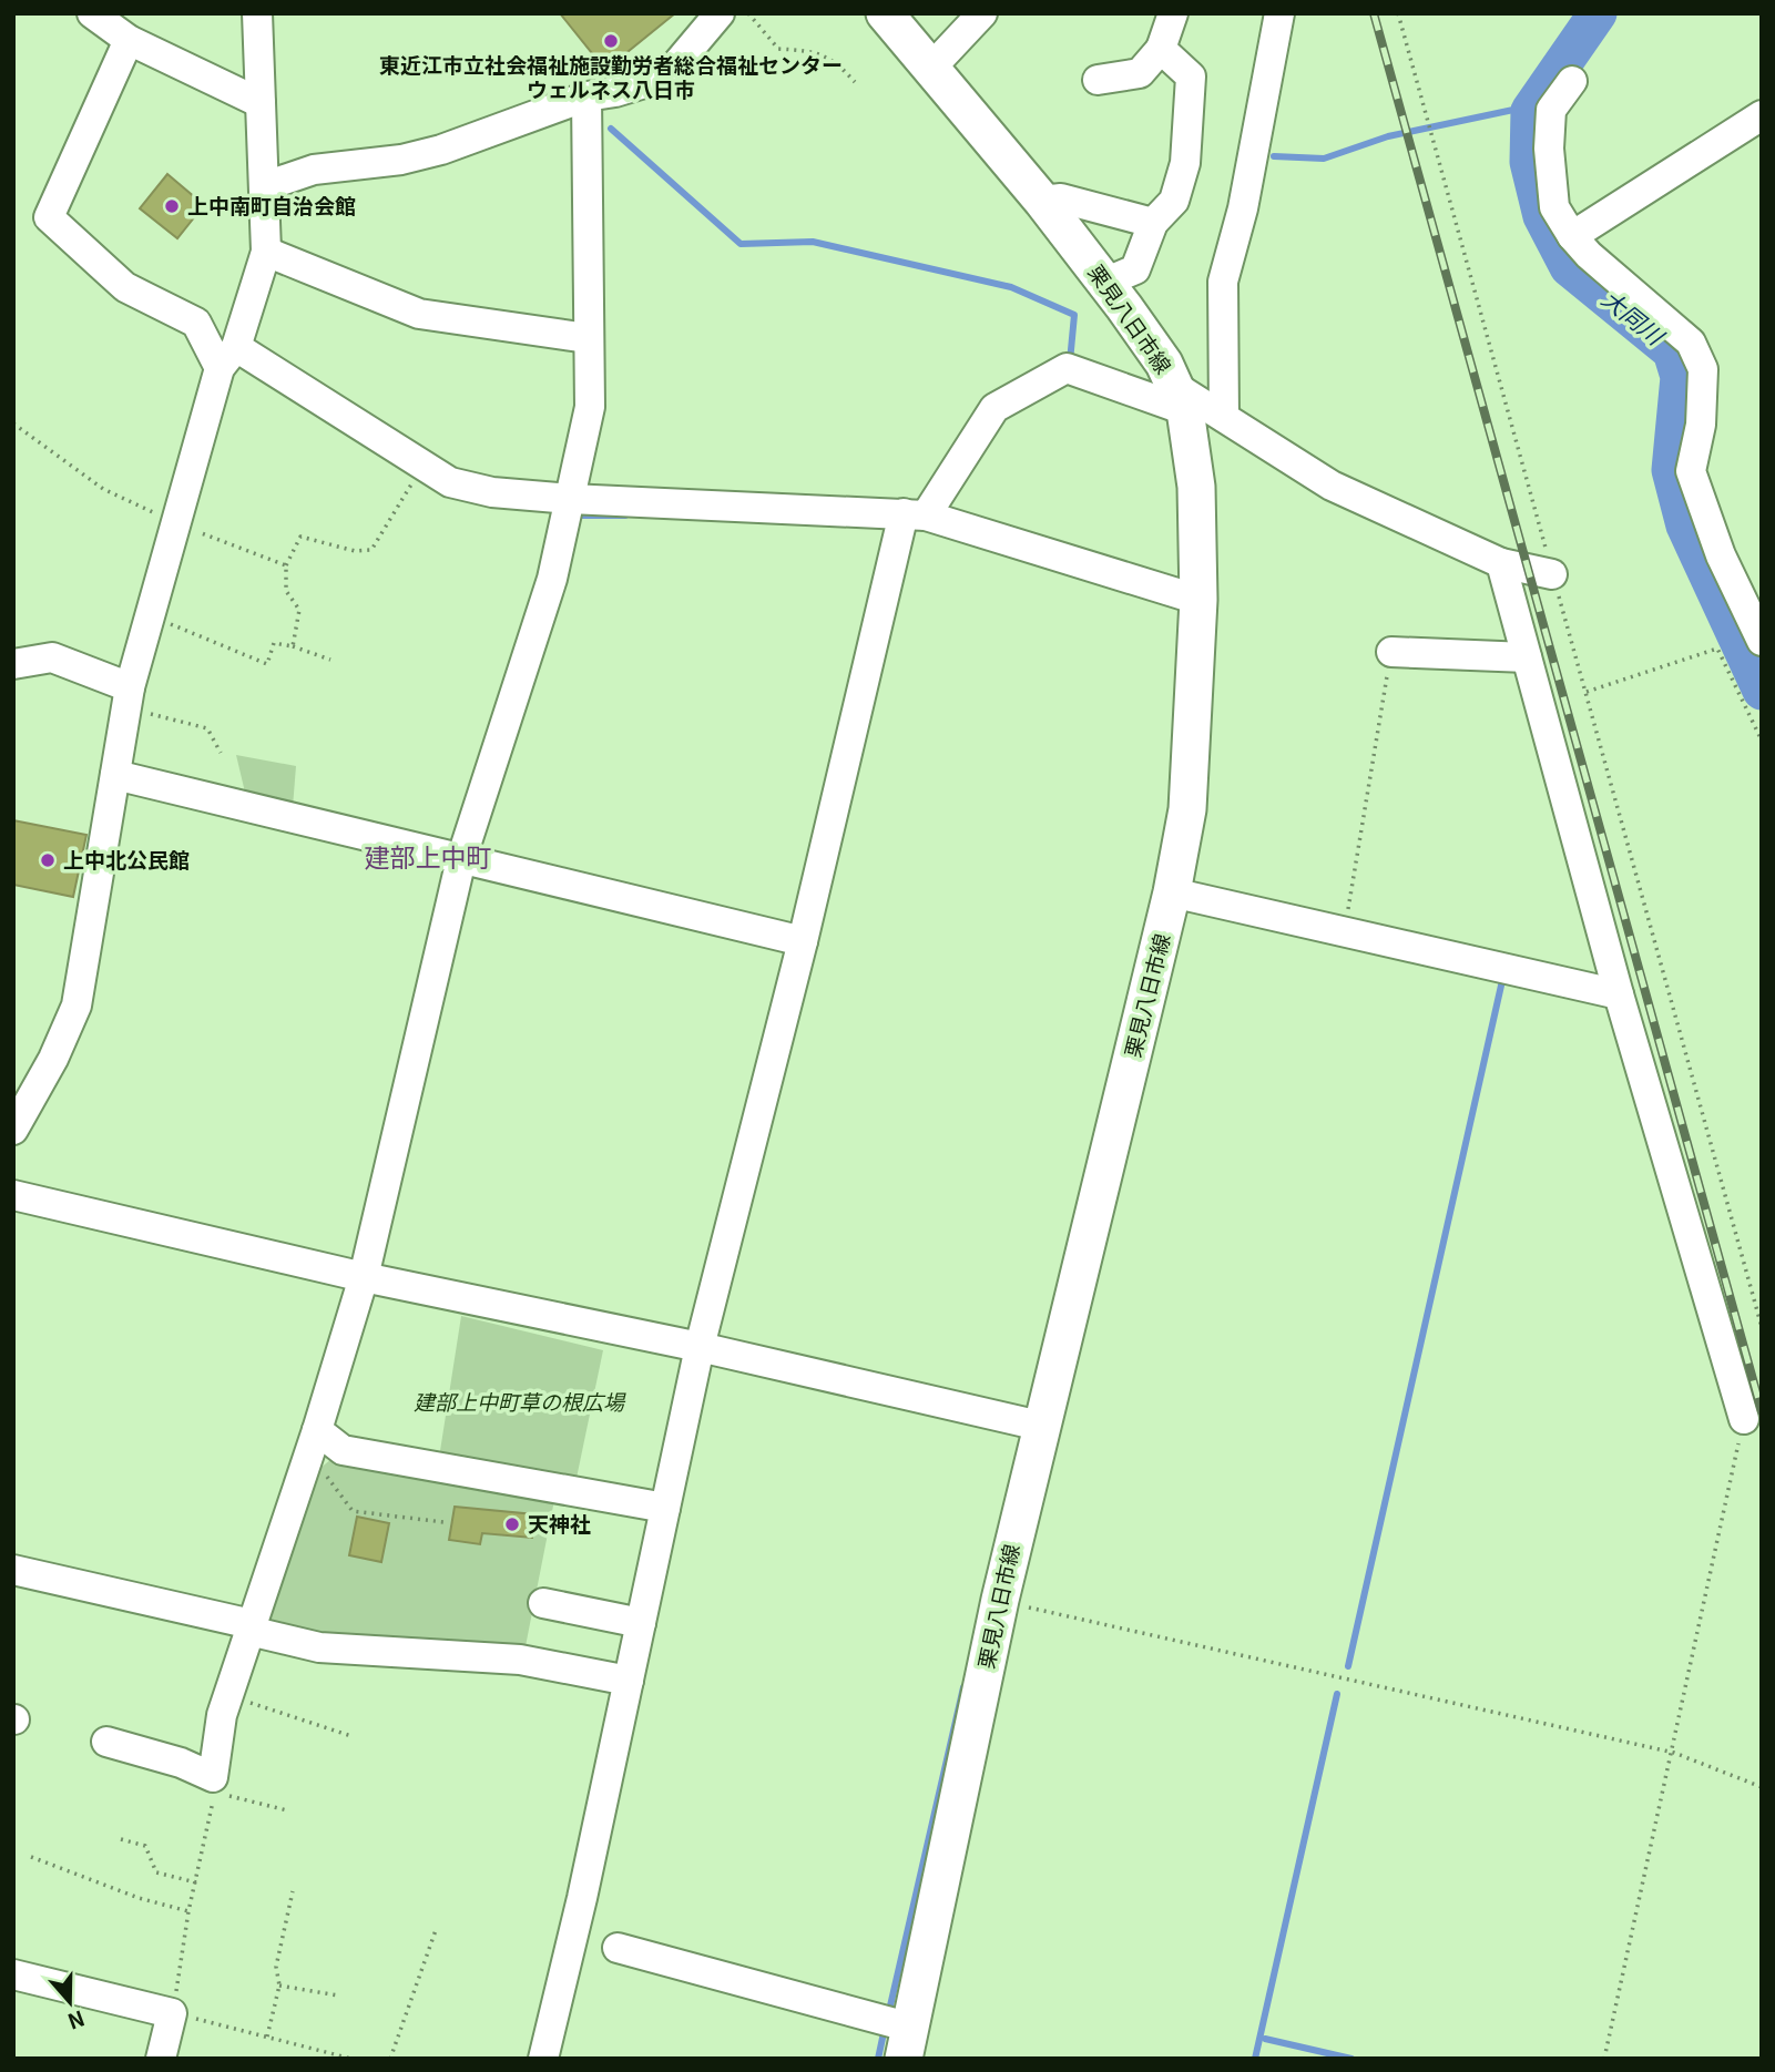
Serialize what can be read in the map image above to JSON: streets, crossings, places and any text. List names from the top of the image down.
{
  "streets": {
    "main road": ["栗見八日市線"]
  },
  "districts": ["建部上中町"],
  "water": ["大同川"],
  "parks": ["建部上中町草の根広場"],
  "places": [
    "東近江市立社会福祉施設勤労者総合福祉センター ウェルネス八日市",
    "上中南町自治会館",
    "上中北公民館",
    "天神社"
  ],
  "north": "bottom"
}
